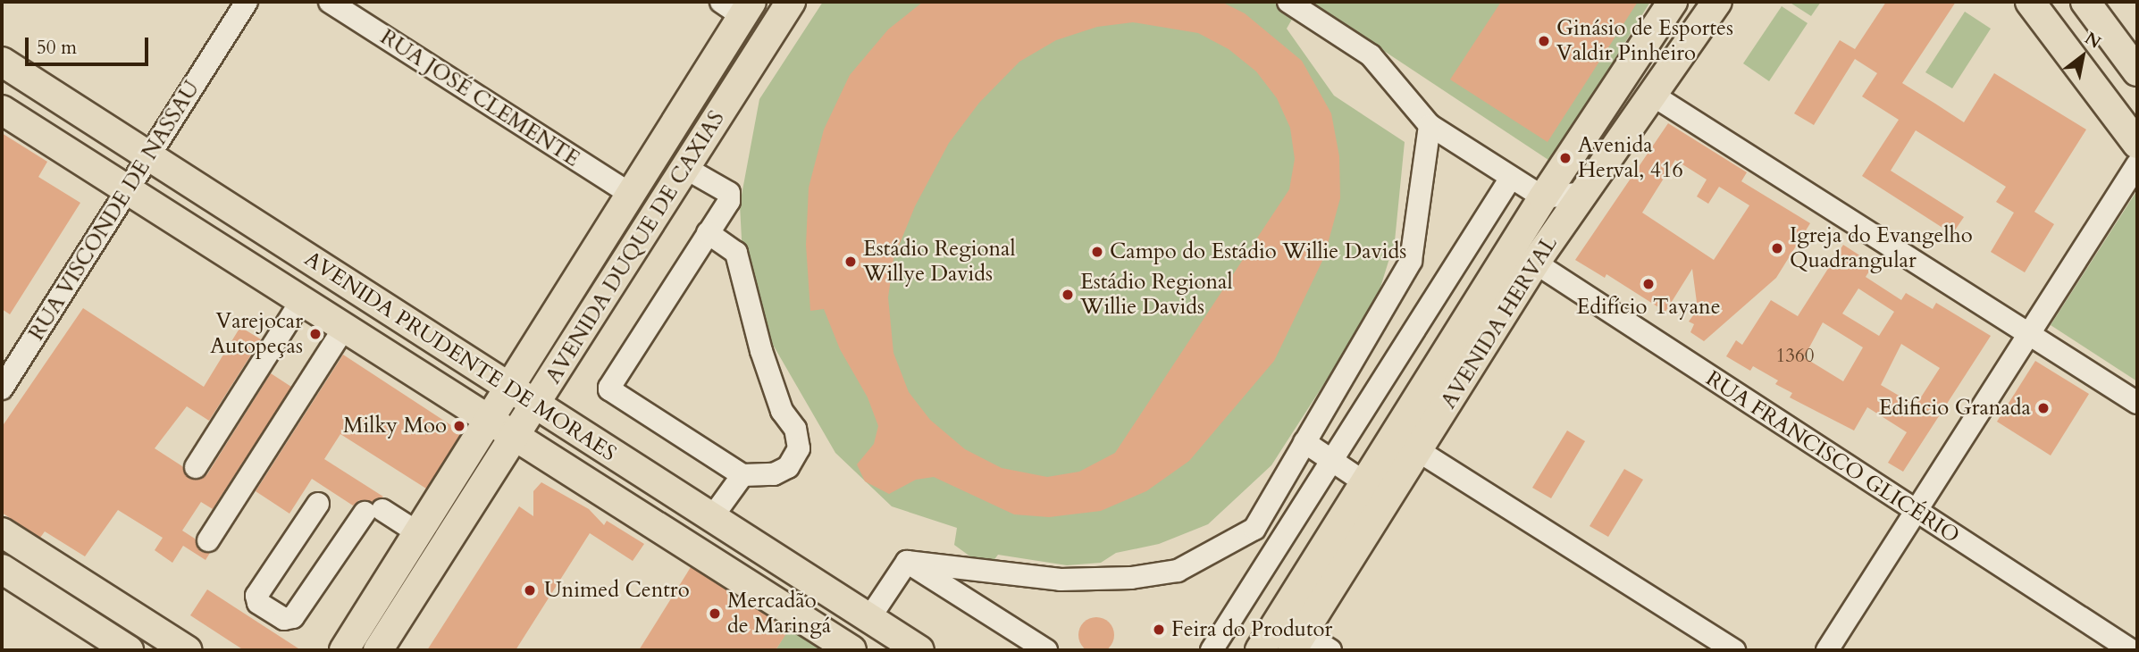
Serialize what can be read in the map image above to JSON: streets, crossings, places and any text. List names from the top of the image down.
{
  "streets": {
    "main road": ["AVENIDA DUQUE DE CAXIAS", "AVENIDA HERVAL", "AVENIDA PRUDENTE DE MORAES"],
    "street": ["RUA JOSÉ CLEMENTE", "RUA VISCONDE DE NASSAU", "RUA FRANCISCO GLICÉRIO"]
  },
  "crossings": [
    ["RUA JOSÉ CLEMENTE", "AVENIDA DUQUE DE CAXIAS"],
    ["RUA VISCONDE DE NASSAU", "AVENIDA PRUDENTE DE MORAES"],
    ["AVENIDA DUQUE DE CAXIAS", "AVENIDA PRUDENTE DE MORAES"],
    ["AVENIDA HERVAL", "RUA FRANCISCO GLICÉRIO"]
  ],
  "places": [
    "Ginásio de Esportes Valdir Pinheiro",
    "Avenida Herval, 416",
    "Igreja do Evangelho Quadrangular",
    "Campo do Estádio Willie Davids",
    "Estádio Regional Willye Davids",
    "Edifício Tayane",
    "Estádio Regional Willie Davids",
    "Varejocar Autopeças",
    "Edificio Granada",
    "Milky Moo",
    "Unimed Centro",
    "Mercadão de Maringá",
    "Feira do Produtor"
  ],
  "house_numbers": ["1360"],
  "scale_bar": "50 m",
  "north": "top right"
}
